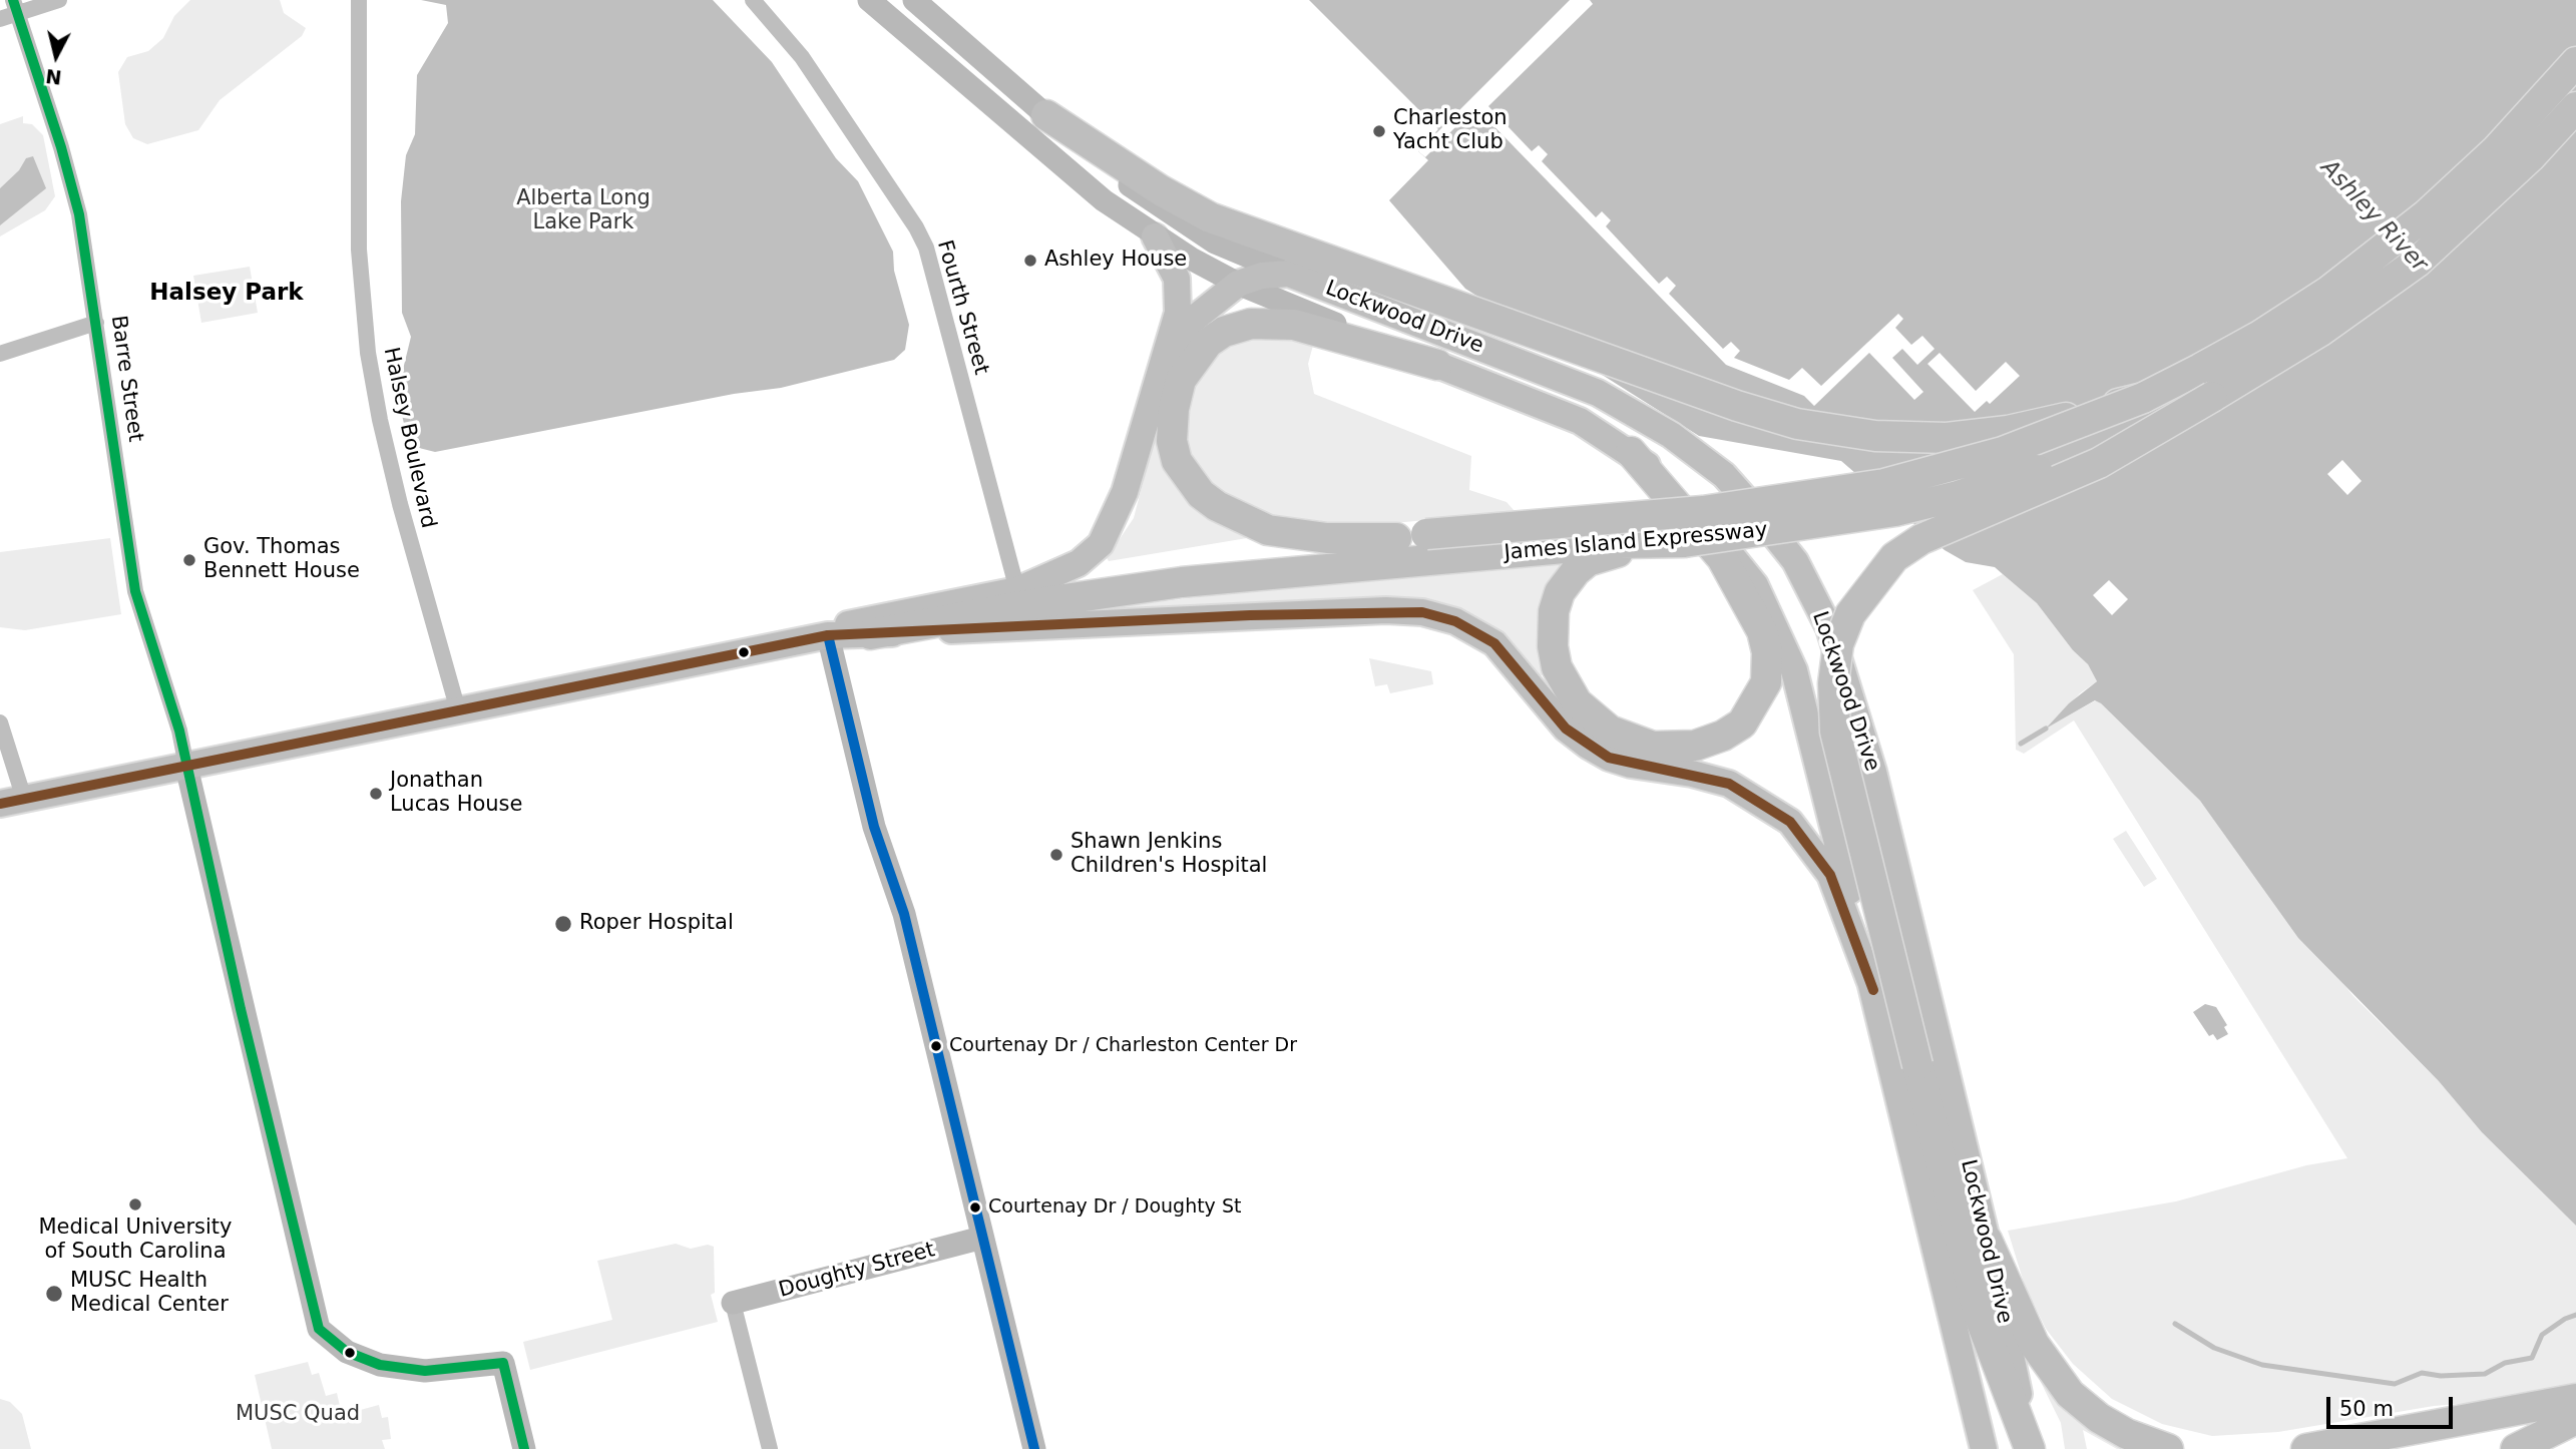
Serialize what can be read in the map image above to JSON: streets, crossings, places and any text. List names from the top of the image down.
{
  "streets": {
    "highway": ["James Island Expressway"],
    "main road": ["Lockwood Drive"],
    "street": [
      "Fourth Street",
      "Barre Street",
      "Halsey Boulevard",
      "Doughty Street"
    ]
  },
  "crossings": [
    ["Fourth Street", "James Island Expressway"]
  ],
  "districts": ["Halsey Park"],
  "water": ["Ashley River"],
  "parks": ["Alberta Long Lake Park", "MUSC Quad"],
  "places": [
    "Charleston Yacht Club",
    "Ashley House",
    "Gov. Thomas Bennett House",
    "Jonathan Lucas House",
    "Shawn Jenkins Children's Hospital",
    "Roper Hospital",
    "Courtenay Dr / Charleston Center Dr",
    "Medical University of South Carolina",
    "Courtenay Dr / Doughty St",
    "MUSC Health Medical Center"
  ],
  "scale_bar": "50 m",
  "north": "bottom"
}
